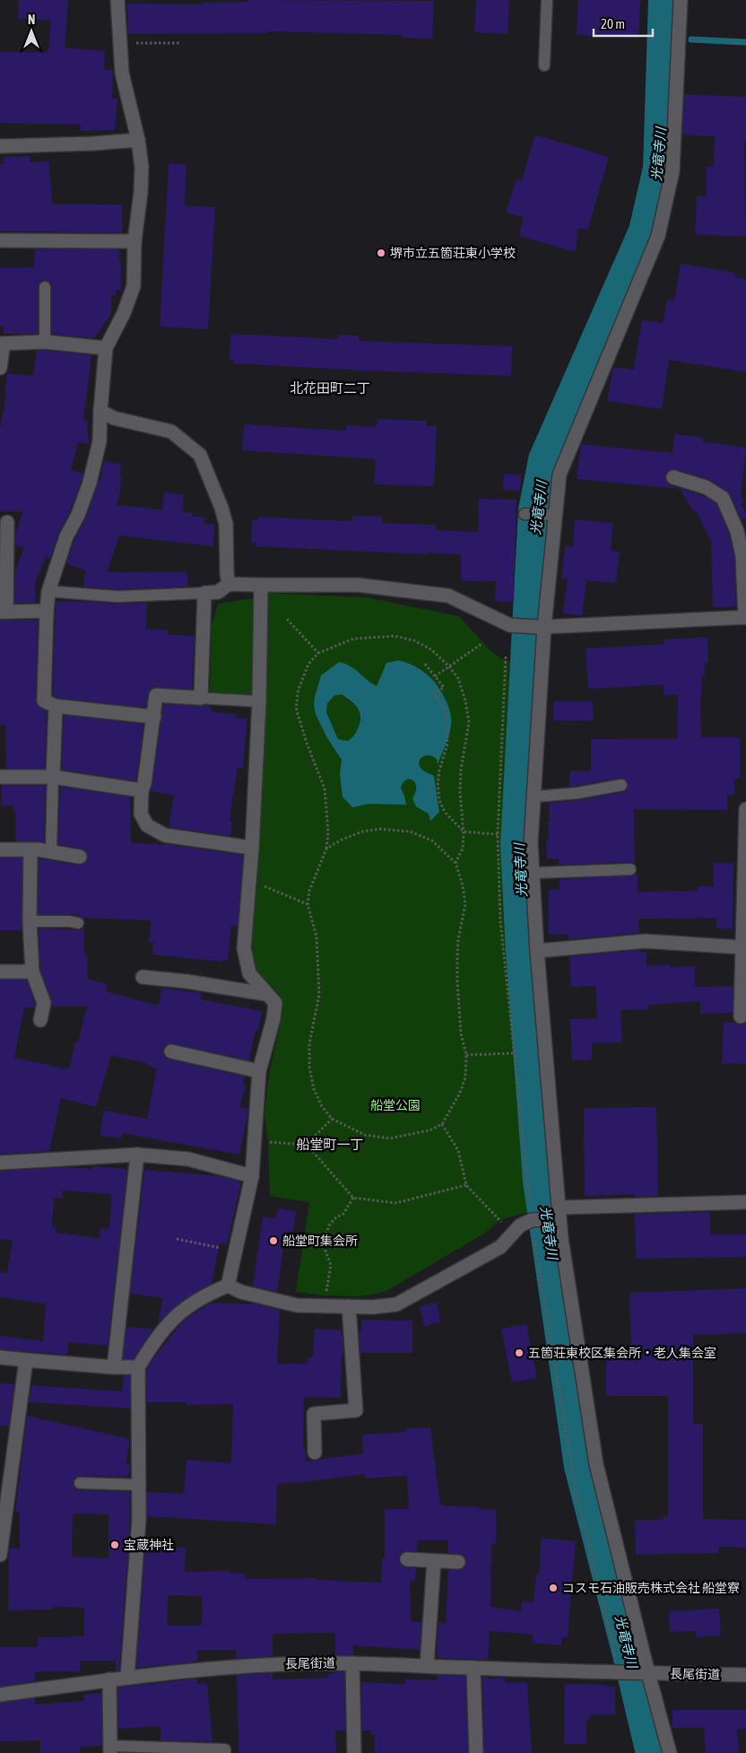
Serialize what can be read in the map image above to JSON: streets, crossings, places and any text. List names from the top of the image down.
{
  "streets": {
    "street": ["長尾街道"]
  },
  "districts": ["北花田町二丁", "船堂町一丁"],
  "water": ["光竜寺川"],
  "parks": ["船堂公園"],
  "places": [
    "堺市立五箇荘東小学校",
    "船堂町集会所",
    "五箇荘東校区集会所・老人集会室",
    "宝蔵神社",
    "コスモ石油販売株式会社 船堂寮"
  ],
  "scale_bar": "20 m",
  "north": "top"
}
